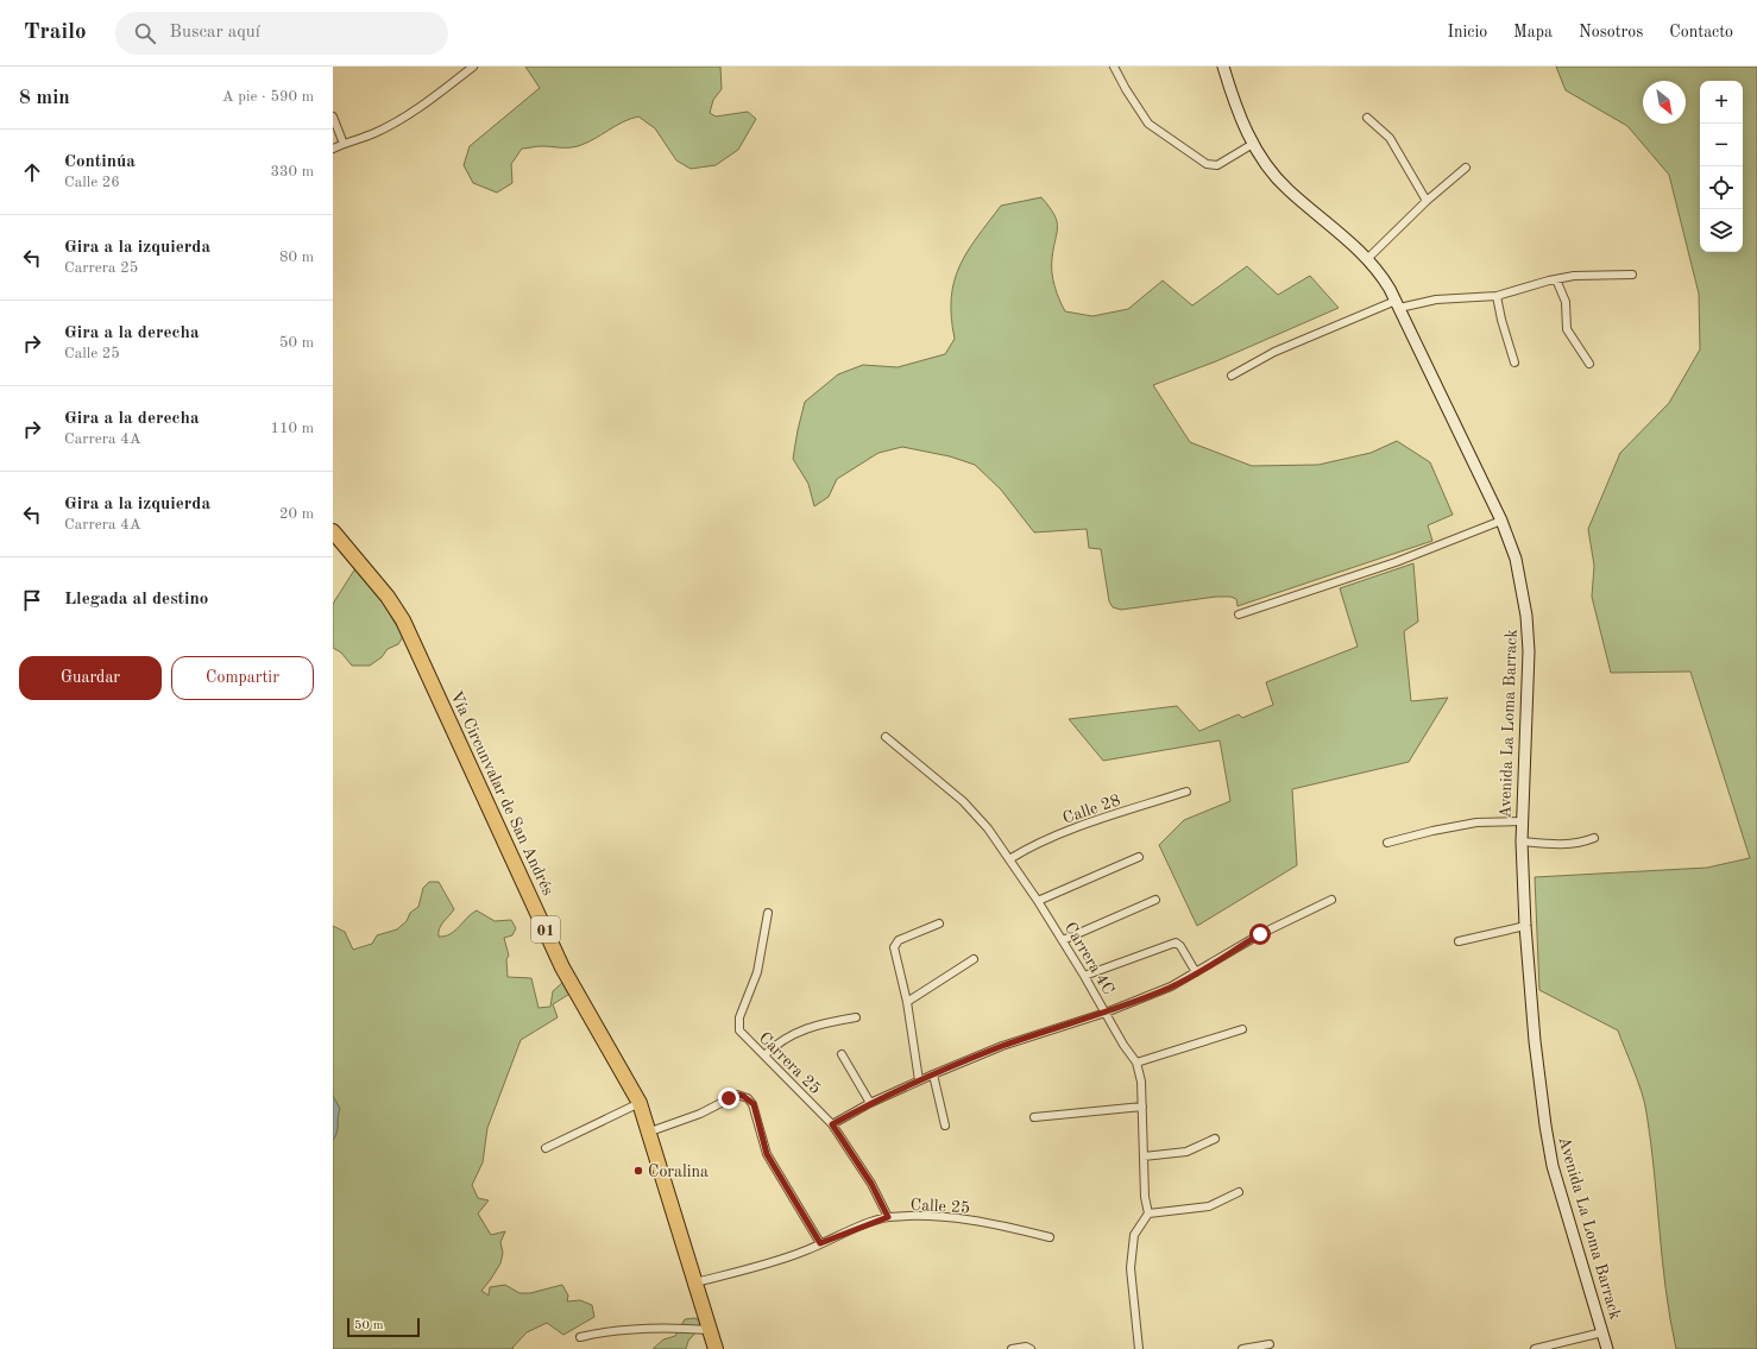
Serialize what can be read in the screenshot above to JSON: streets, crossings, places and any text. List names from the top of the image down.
{
  "streets": {
    "highway": ["Vía Circunvalar de San Andrés", "01"],
    "main road": ["Avenida La Loma Barrack"],
    "street": [
      "Calle 28",
      "Carrera 4C",
      "Carrera 25",
      "Calle 25"
    ]
  },
  "crossings": [
    ["Vía Circunvalar de San Andrés", "Calle 25"],
    ["Calle 28", "Carrera 4C"],
    ["Carrera 25", "Calle 25"]
  ],
  "places": ["Coralina"],
  "scale_bar": "50 m",
  "north": "bottom right",
  "page": {
    "header": "Trailo",
    "search": "Buscar aquí",
    "nav": [
      "Inicio",
      "Mapa",
      "Nosotros",
      "Contacto"
    ],
    "heading": ["8 min", "A pie · 590 m"],
    "map_buttons": ["+", "−"],
    "list": [
      ["Continúa", "Calle 26", "330 m"],
      ["Gira a la izquierda", "Carrera 25", "80 m"],
      ["Gira a la derecha", "Calle 25", "50 m"],
      ["Gira a la derecha", "Carrera 4A", "110 m"],
      ["Gira a la izquierda", "Carrera 4A", "20 m"],
      "Llegada al destino"
    ],
    "buttons": ["Guardar", "Compartir"],
    "scale": "50 m"
  }
}
